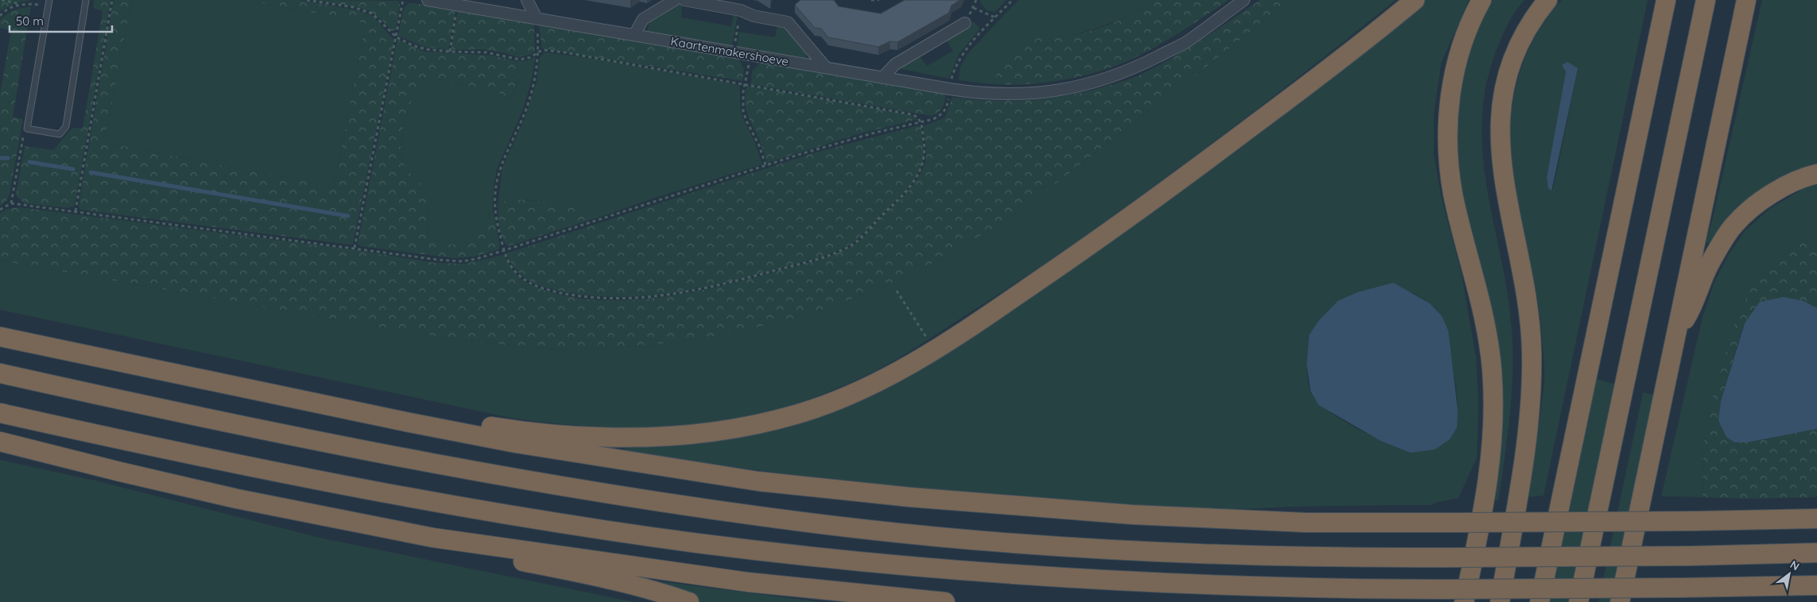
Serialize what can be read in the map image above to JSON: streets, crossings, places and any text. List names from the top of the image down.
{
  "streets": {
    "street": ["Kaartenmakershoeve"]
  },
  "scale_bar": "50 m",
  "north": "top right"
}
